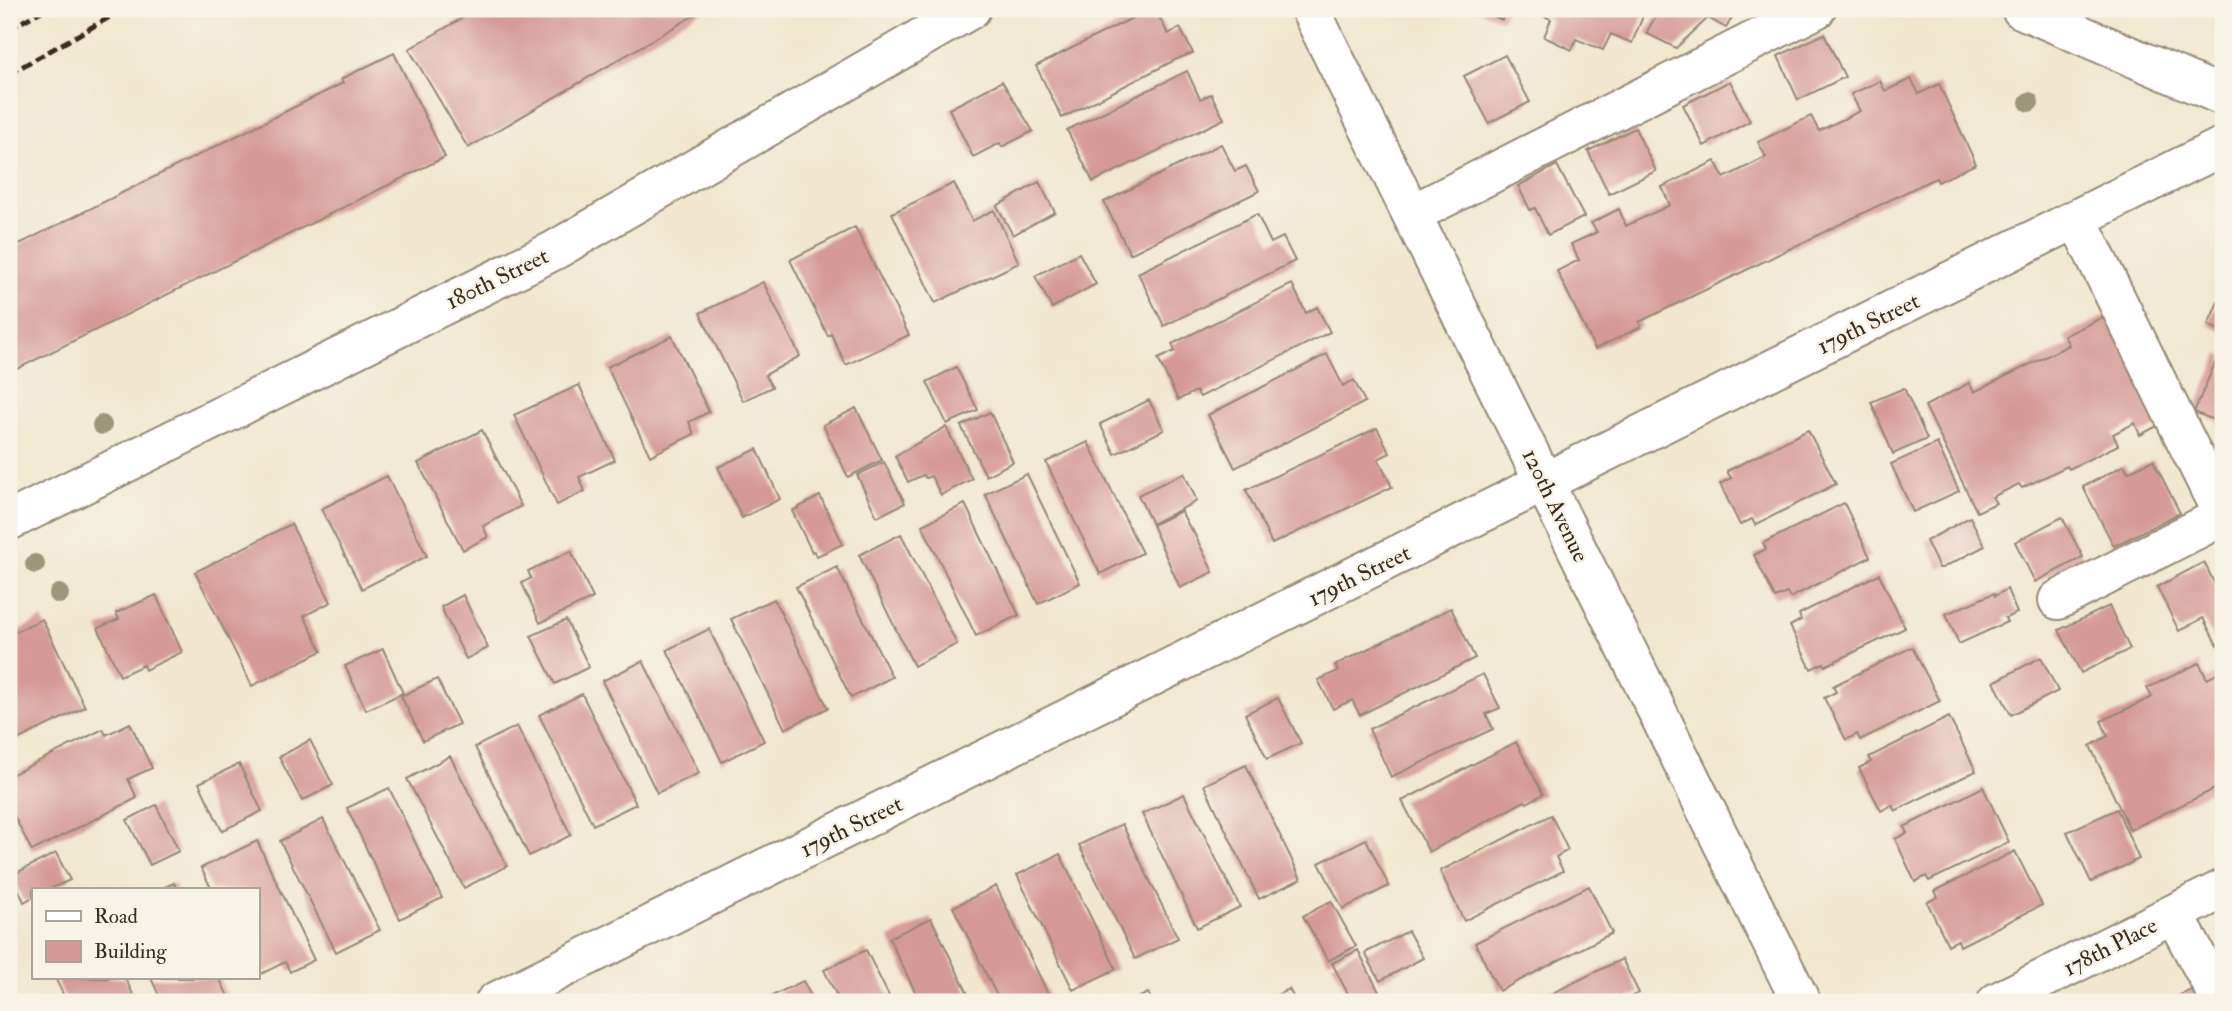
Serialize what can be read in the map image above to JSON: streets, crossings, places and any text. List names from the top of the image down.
{
  "streets": {
    "street": [
      "180th Street",
      "179th Street",
      "120th Avenue",
      "178th Place"
    ]
  },
  "crossings": [
    ["179th Street", "120th Avenue"]
  ],
  "legend": ["Road", "Building"]
}
